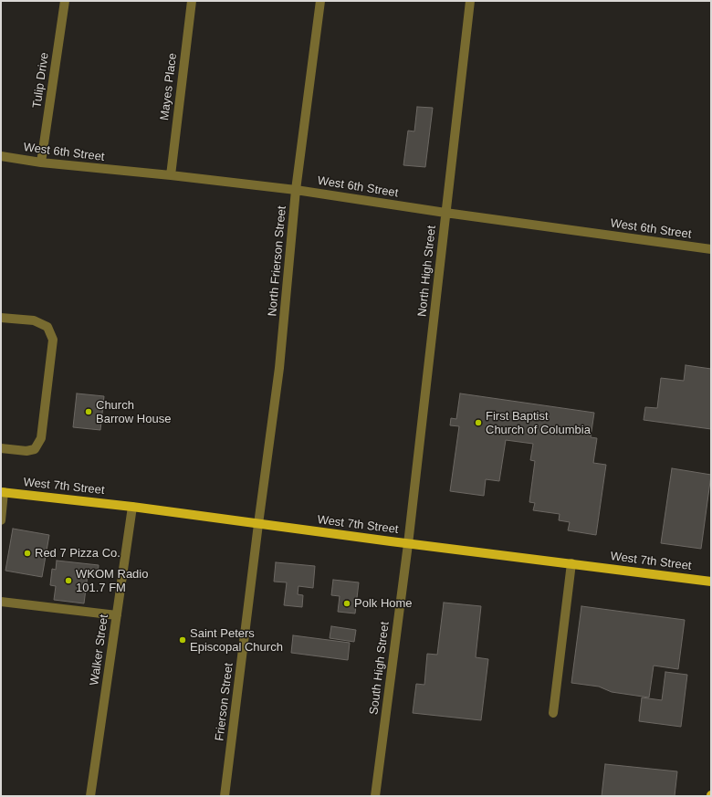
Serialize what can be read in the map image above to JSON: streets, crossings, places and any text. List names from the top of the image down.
{
  "streets": {
    "main road": ["West 7th Street"],
    "street": [
      "Tulip Drive",
      "Mayes Place",
      "West 6th Street",
      "North Frierson Street",
      "North High Street",
      "Walker Street",
      "South High Street",
      "Frierson Street"
    ]
  },
  "crossings": [
    ["Tulip Drive", "West 6th Street"],
    ["Mayes Place", "West 6th Street"],
    ["West 6th Street", "North Frierson Street"],
    ["West 6th Street", "North High Street"],
    ["North Frierson Street", "West 7th Street"],
    ["North Frierson Street", "Frierson Street"],
    ["North High Street", "West 7th Street"],
    ["North High Street", "South High Street"],
    ["West 7th Street", "Walker Street"],
    ["West 7th Street", "South High Street"],
    ["West 7th Street", "Frierson Street"]
  ],
  "places": [
    "Church Barrow House",
    "First Baptist Church of Columbia",
    "Red 7 Pizza Co.",
    "WKOM Radio 101.7 FM",
    "Polk Home",
    "Saint Peters Episcopal Church"
  ]
}
